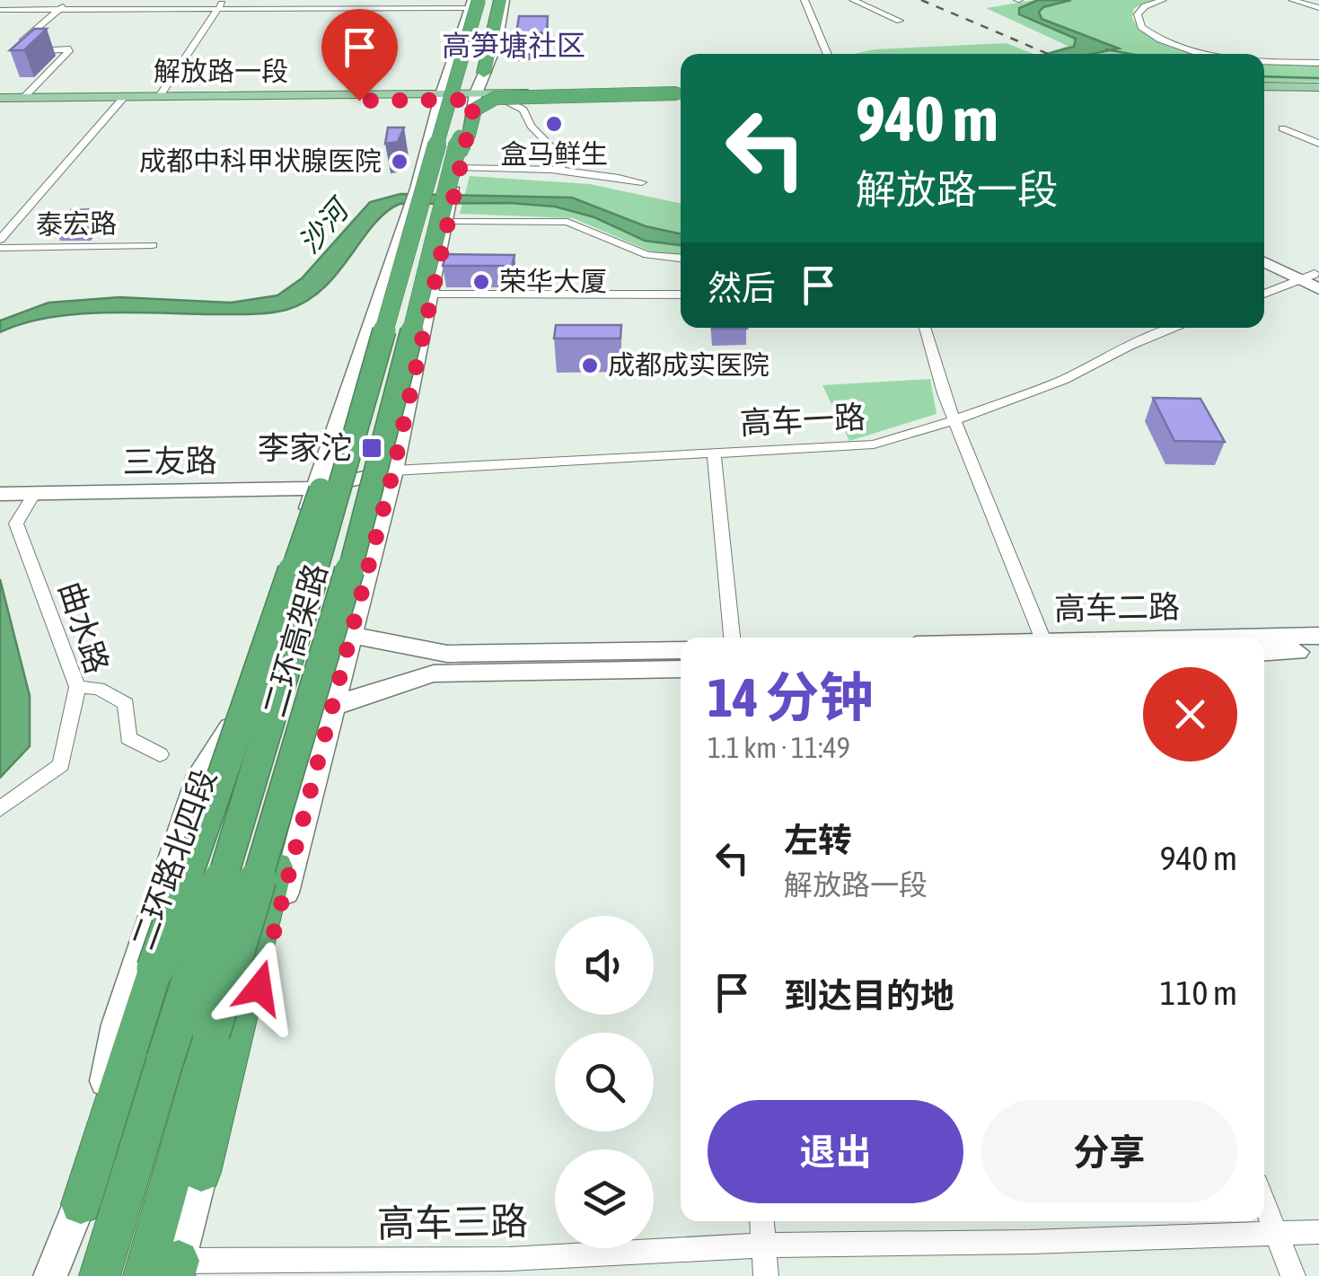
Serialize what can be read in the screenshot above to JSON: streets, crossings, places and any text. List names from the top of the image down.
{
  "streets": {
    "highway": ["二环高架路"],
    "main road": [
      "解放路一段",
      "三友路",
      "高车二路",
      "二环路北四段"
    ],
    "street": [
      "泰宏路",
      "高车一路",
      "曲水路",
      "高车三路"
    ]
  },
  "crossings": [
    ["解放路一段", "二环路北四段"],
    ["高车一路", "三友路"],
    ["三友路", "曲水路"],
    ["三友路", "二环路北四段"],
    ["二环高架路", "二环路北四段"],
    ["二环高架路", "高车三路"]
  ],
  "districts": ["高笋塘社区"],
  "water": ["沙河"],
  "places": {
    "other": [
      "盒马鲜生",
      "成都中科甲状腺医院",
      "荣华大厦",
      "成都成实医院"
    ],
    "transit": ["李家沱"]
  },
  "page": {
    "turn": ["940 m", "解放路一段"],
    "then": "然后",
    "heading": ["14 分钟", "1.1 km · 11:49"],
    "list": [
      {
        "name": "左转",
        "note": "解放路一段",
        "value": "940 m"
      },
      {
        "name": "到达目的地",
        "value": "110 m"
      }
    ],
    "buttons": ["退出", "分享"]
  }
}
